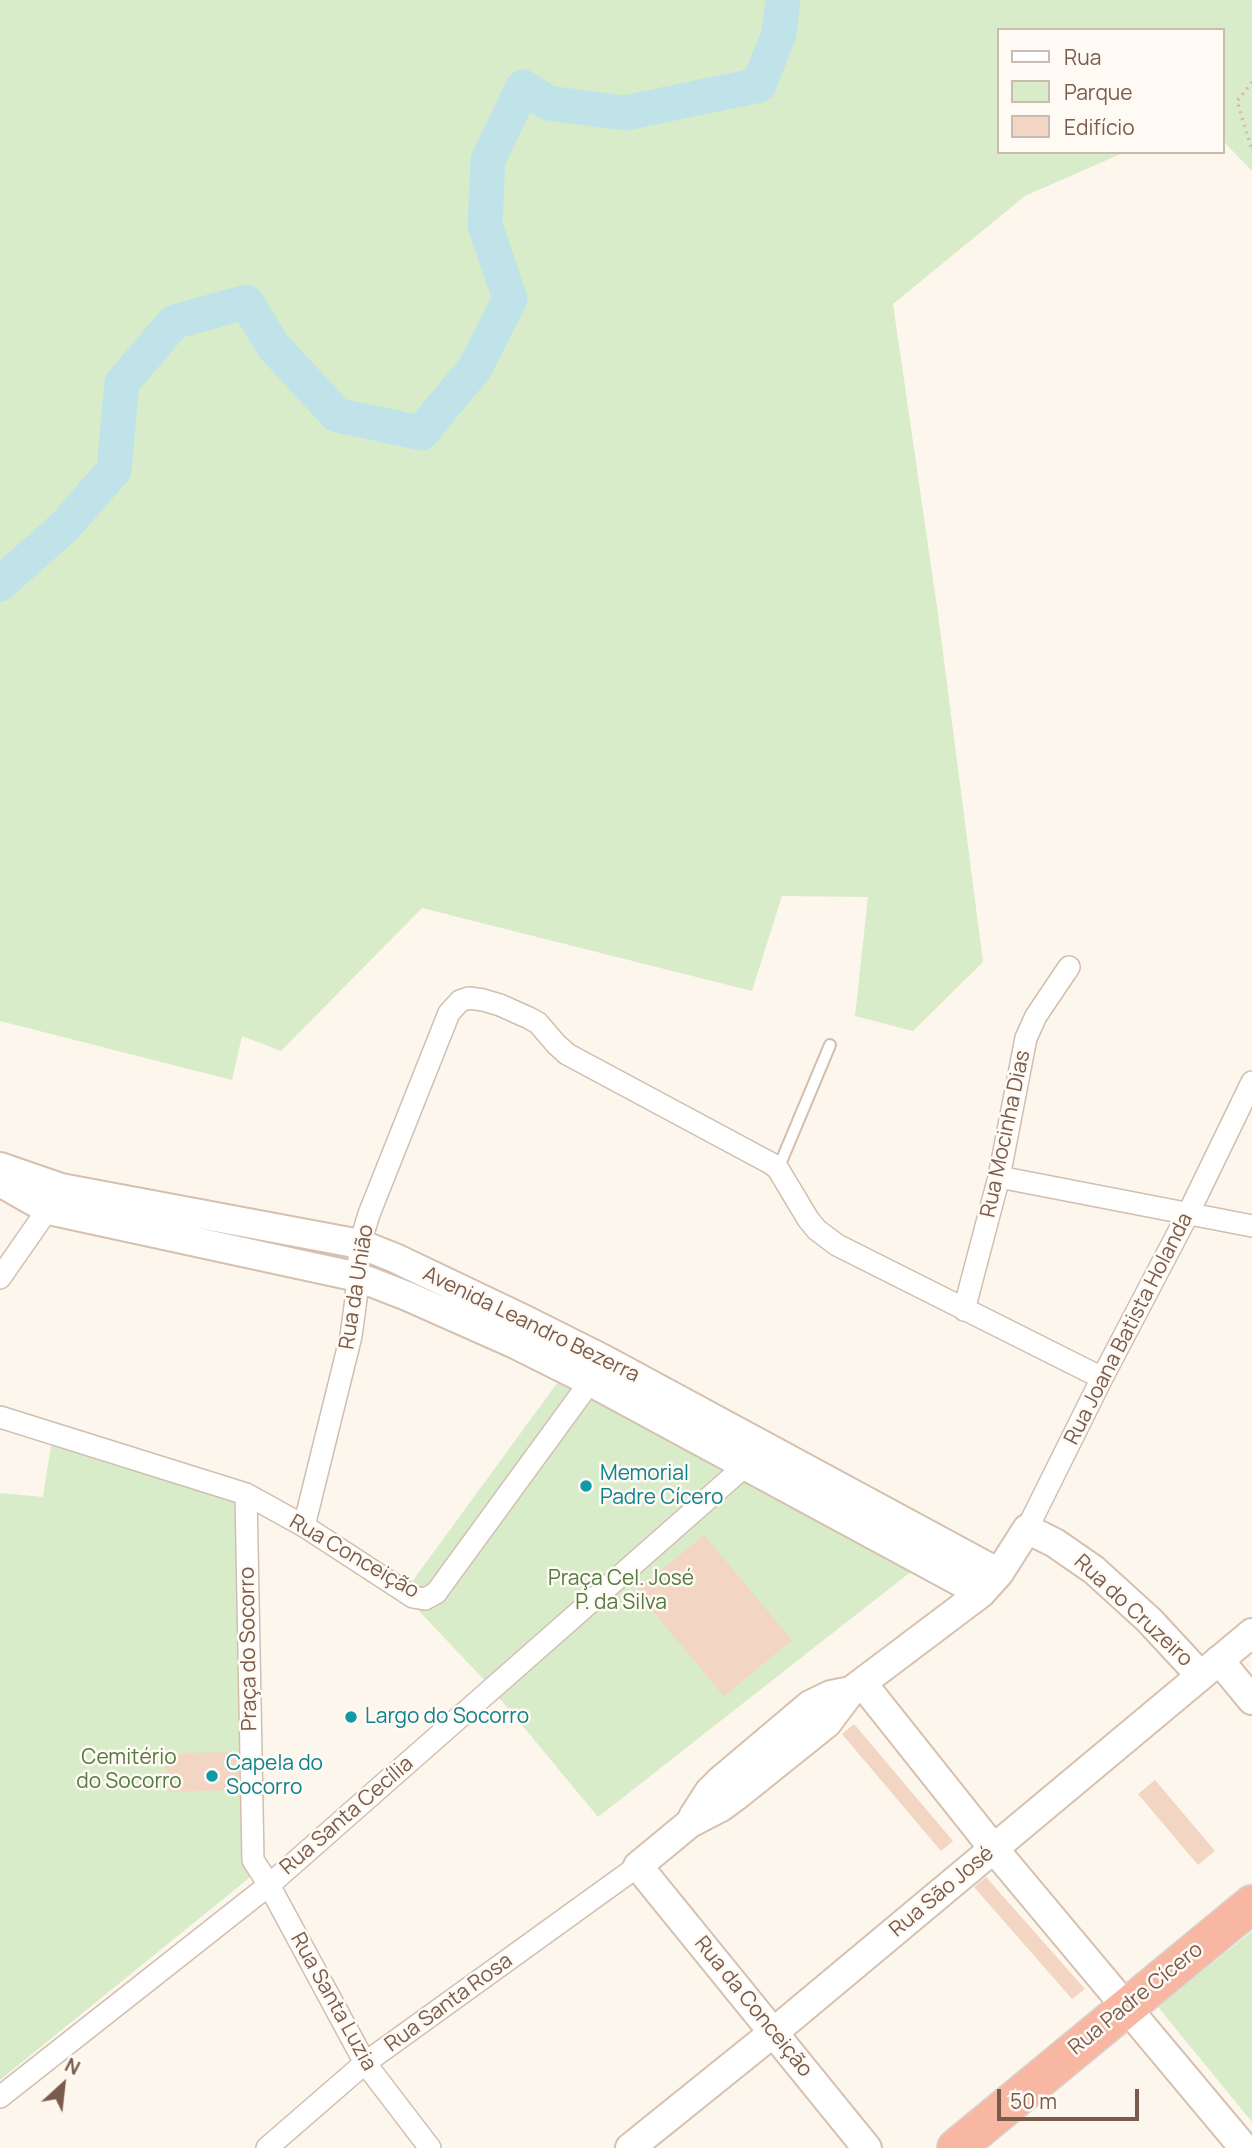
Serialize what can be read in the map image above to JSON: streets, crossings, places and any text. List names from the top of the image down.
{
  "streets": {
    "highway": ["Rua Padre Cícero"],
    "street": [
      "Rua Mocinha Dias",
      "Rua da União",
      "Avenida Leandro Bezerra",
      "Rua Joana Batista Holanda",
      "Rua Conceição",
      "Rua do Cruzeiro",
      "Praça do Socorro",
      "Rua Santa Cecília",
      "Rua São José",
      "Rua Santa Luzia",
      "Rua Santa Rosa",
      "Rua da Conceição"
    ]
  },
  "crossings": [
    ["Rua da União", "Avenida Leandro Bezerra"],
    ["Rua da União", "Rua Conceição"],
    ["Avenida Leandro Bezerra", "Rua Joana Batista Holanda"],
    ["Avenida Leandro Bezerra", "Rua Conceição"],
    ["Avenida Leandro Bezerra", "Rua Santa Cecília"],
    ["Rua Joana Batista Holanda", "Rua do Cruzeiro"],
    ["Rua Conceição", "Praça do Socorro"],
    ["Rua do Cruzeiro", "Rua São José"],
    ["Praça do Socorro", "Rua Santa Cecília"],
    ["Praça do Socorro", "Rua Santa Luzia"],
    ["Rua Santa Cecília", "Rua Santa Luzia"],
    ["Rua São José", "Rua da Conceição"],
    ["Rua Santa Luzia", "Rua Santa Rosa"],
    ["Rua Santa Rosa", "Rua da Conceição"]
  ],
  "parks": ["Praça Cel. José P. da Silva", "Cemitério do Socorro"],
  "places": ["Memorial Padre Cícero", "Largo do Socorro", "Capela do Socorro"],
  "legend": ["Rua", "Parque", "Edifício"],
  "scale_bar": "50 m",
  "north": "top right"
}
